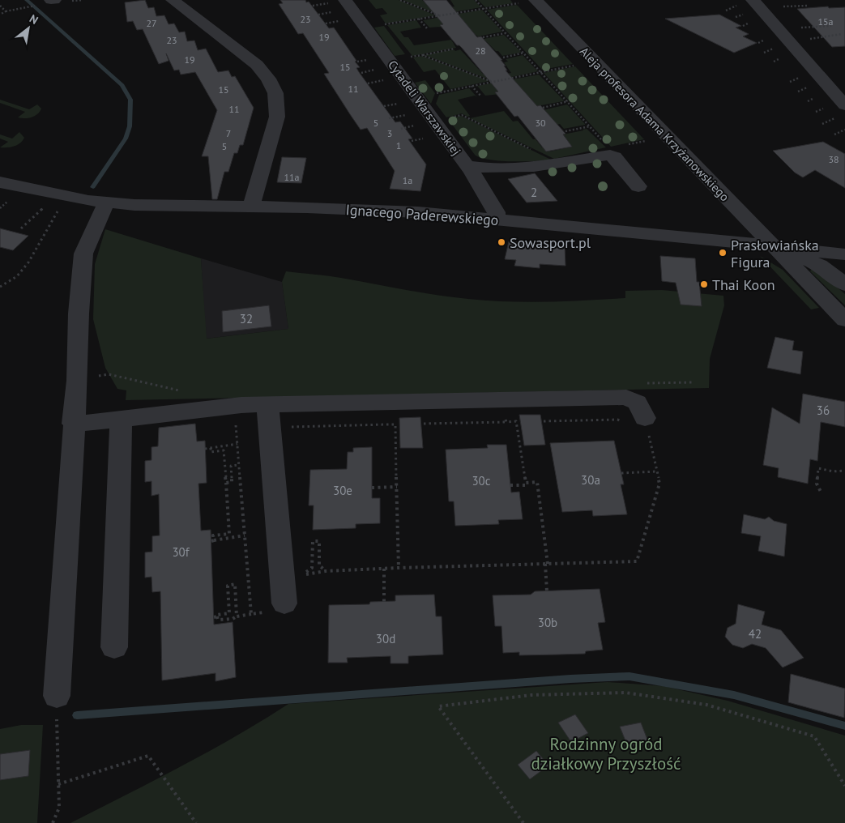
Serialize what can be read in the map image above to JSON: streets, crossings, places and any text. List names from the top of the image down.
{
  "streets": {
    "street": ["Cytadeli Warszawskiej", "Aleja profesora Adama Krzyżanowskiego", "Ignacego Paderewskiego"]
  },
  "crossings": [
    ["Cytadeli Warszawskiej", "Ignacego Paderewskiego"],
    ["Aleja profesora Adama Krzyżanowskiego", "Ignacego Paderewskiego"]
  ],
  "parks": ["Rodzinny ogród działkowy Przyszłość"],
  "places": ["Sowasport.pl", "Prasłowiańska Figura", "Thai Koon"],
  "house_numbers": [
    "23",
    "15a",
    "27",
    "19",
    "23",
    "28",
    "19",
    "15",
    "11",
    "15",
    "11",
    "5",
    "30",
    "7",
    "3",
    "1",
    "5",
    "38",
    "11a",
    "1a",
    "2",
    "32",
    "36",
    "30a",
    "30c",
    "30e",
    "30f",
    "30b",
    "42",
    "30d"
  ],
  "north": "top right"
}
